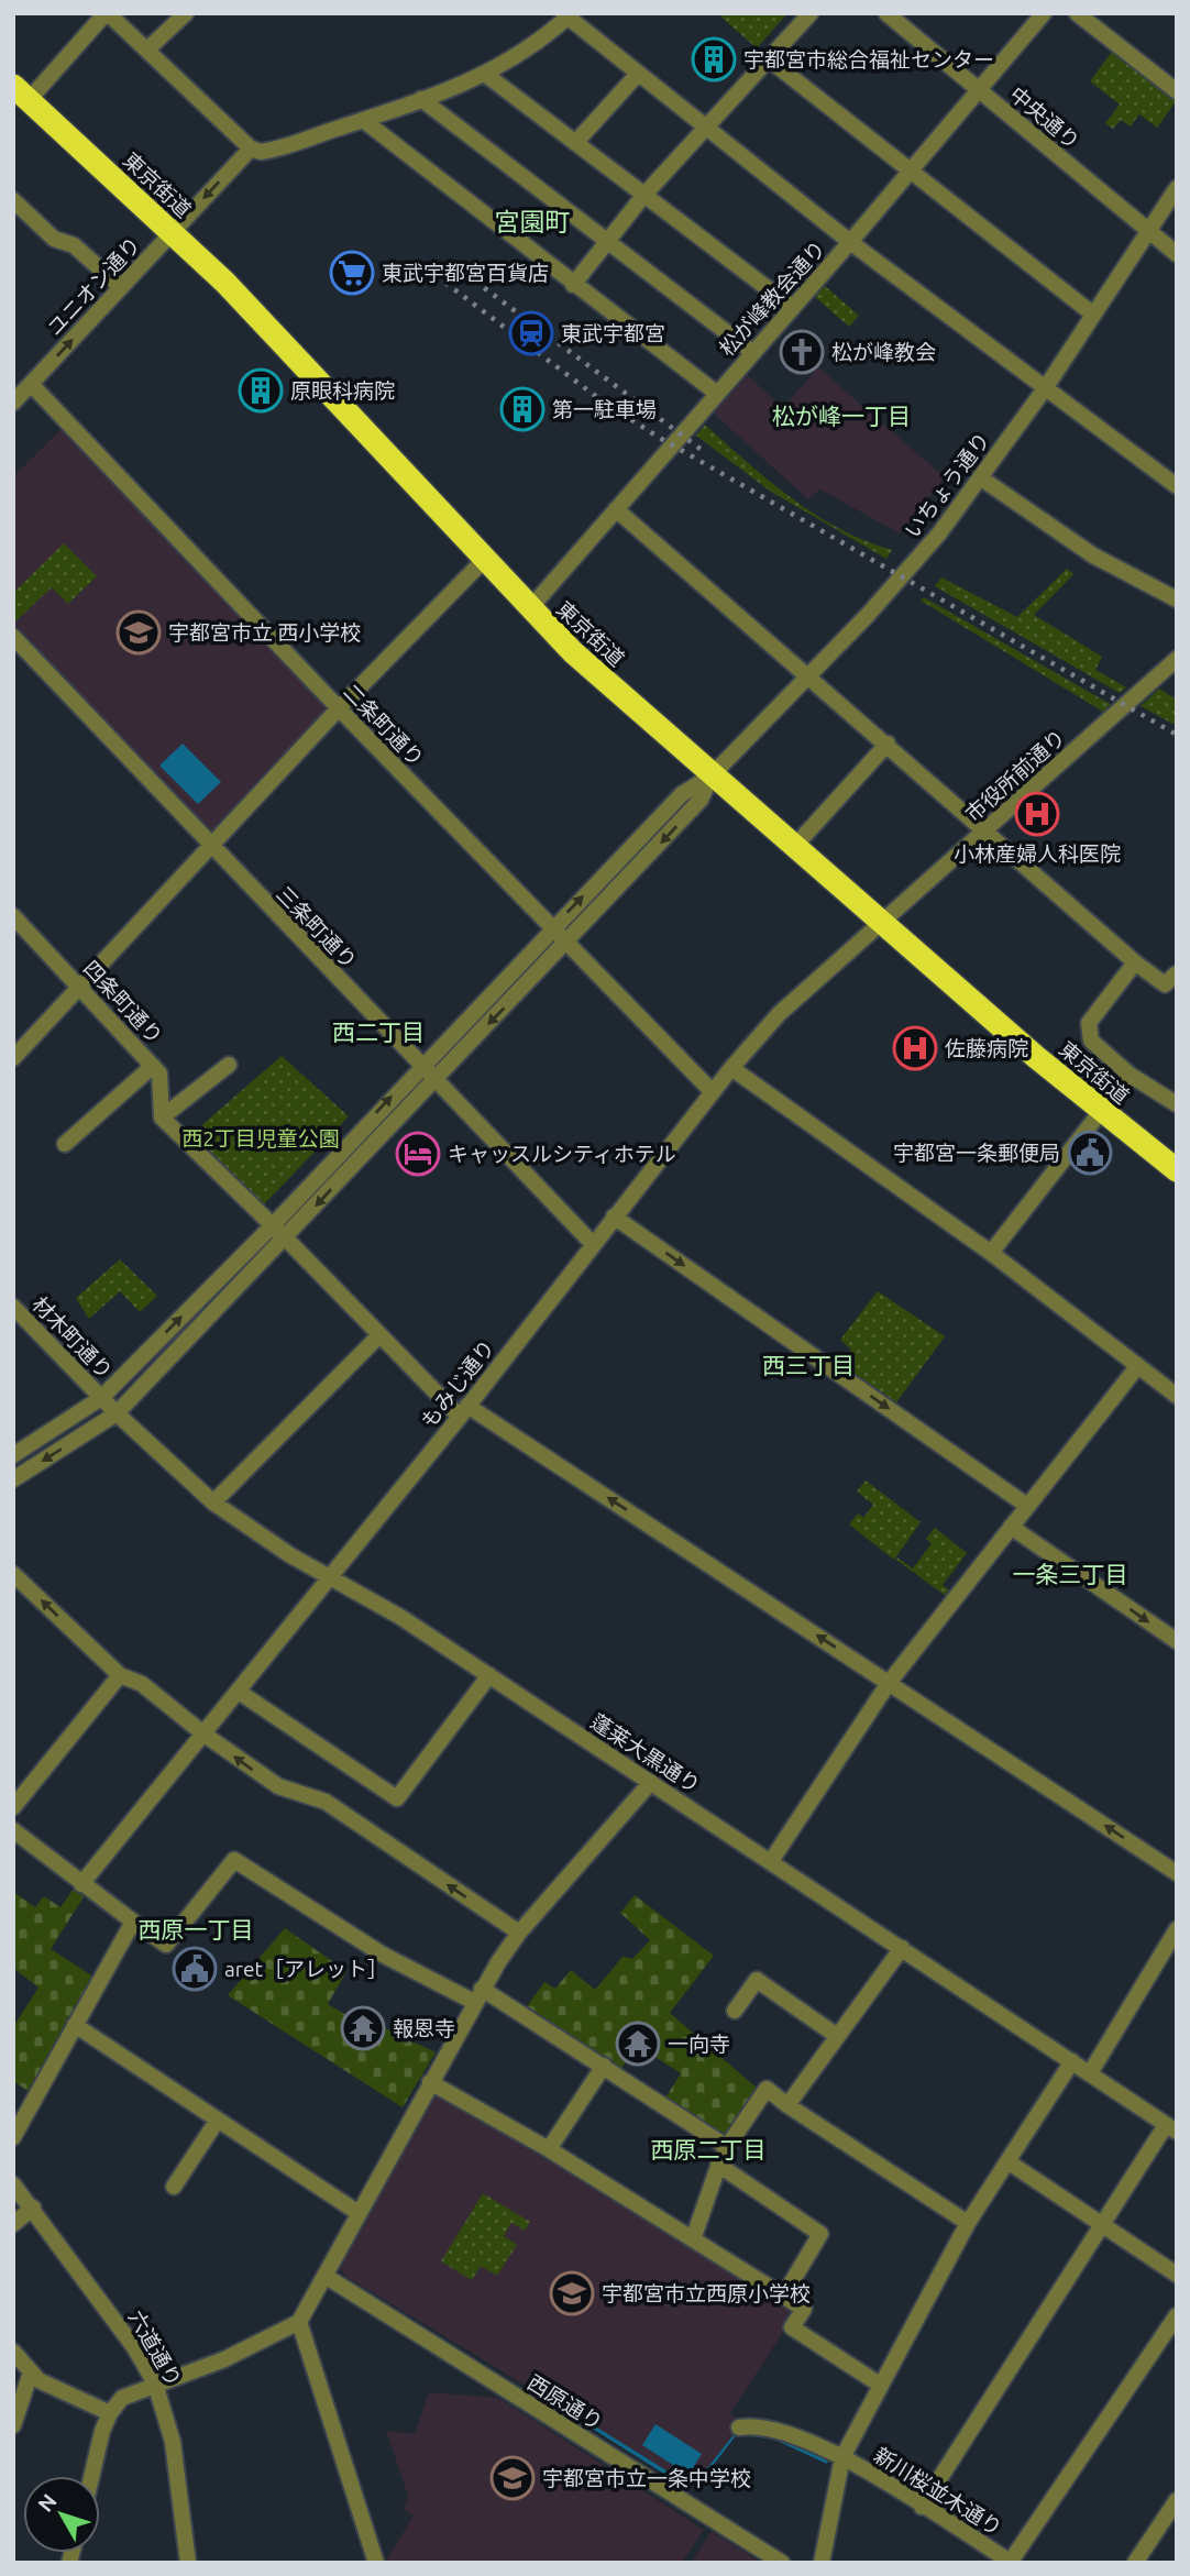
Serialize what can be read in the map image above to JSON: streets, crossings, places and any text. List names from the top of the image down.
{
  "streets": {
    "highway": ["東京街道"],
    "street": [
      "中央通り",
      "ユニオン通り",
      "松が峰教会通り",
      "いちょう通り",
      "二条町通り",
      "市役所前通り",
      "三条町通り",
      "四条町通り",
      "材木町通り",
      "もみじ通り",
      "蓬莱大黒通り",
      "六道通り",
      "西原通り",
      "新川桜並木通り"
    ]
  },
  "crossings": [
    ["中央通り", "松が峰教会通り"],
    ["中央通り", "いちょう通り"],
    ["東京街道", "ユニオン通り"],
    ["東京街道", "松が峰教会通り"],
    ["東京街道", "いちょう通り"],
    ["東京街道", "市役所前通り"],
    ["東京街道", "もみじ通り"],
    ["ユニオン通り", "二条町通り"],
    ["二条町通り", "もみじ通り"],
    ["市役所前通り", "もみじ通り"],
    ["三条町通り", "もみじ通り"],
    ["材木町通り", "蓬莱大黒通り"],
    ["もみじ通り", "蓬莱大黒通り"]
  ],
  "districts": [
    "宮園町",
    "松が峰一丁目",
    "西二丁目",
    "西三丁目",
    "一条三丁目",
    "西原一丁目",
    "西原二丁目"
  ],
  "parks": ["西2丁目児童公園"],
  "places": {
    "building": ["宇都宮市総合福祉センター", "原眼科病院", "第一駐車場"],
    "supermarket": ["東武宇都宮百貨店"],
    "station": ["東武宇都宮"],
    "church": ["松が峰教会"],
    "school or university": ["宇都宮市立 西小学校", "宇都宮市立西原小学校", "宇都宮市立一条中学校"],
    "hospital": ["小林産婦人科医院", "佐藤病院"],
    "public building": ["宇都宮一条郵便局", "aret［アレット］"],
    "hotel": ["キャッスルシティホテル"],
    "temple": ["報恩寺", "一向寺"]
  },
  "north": "top left"
}
